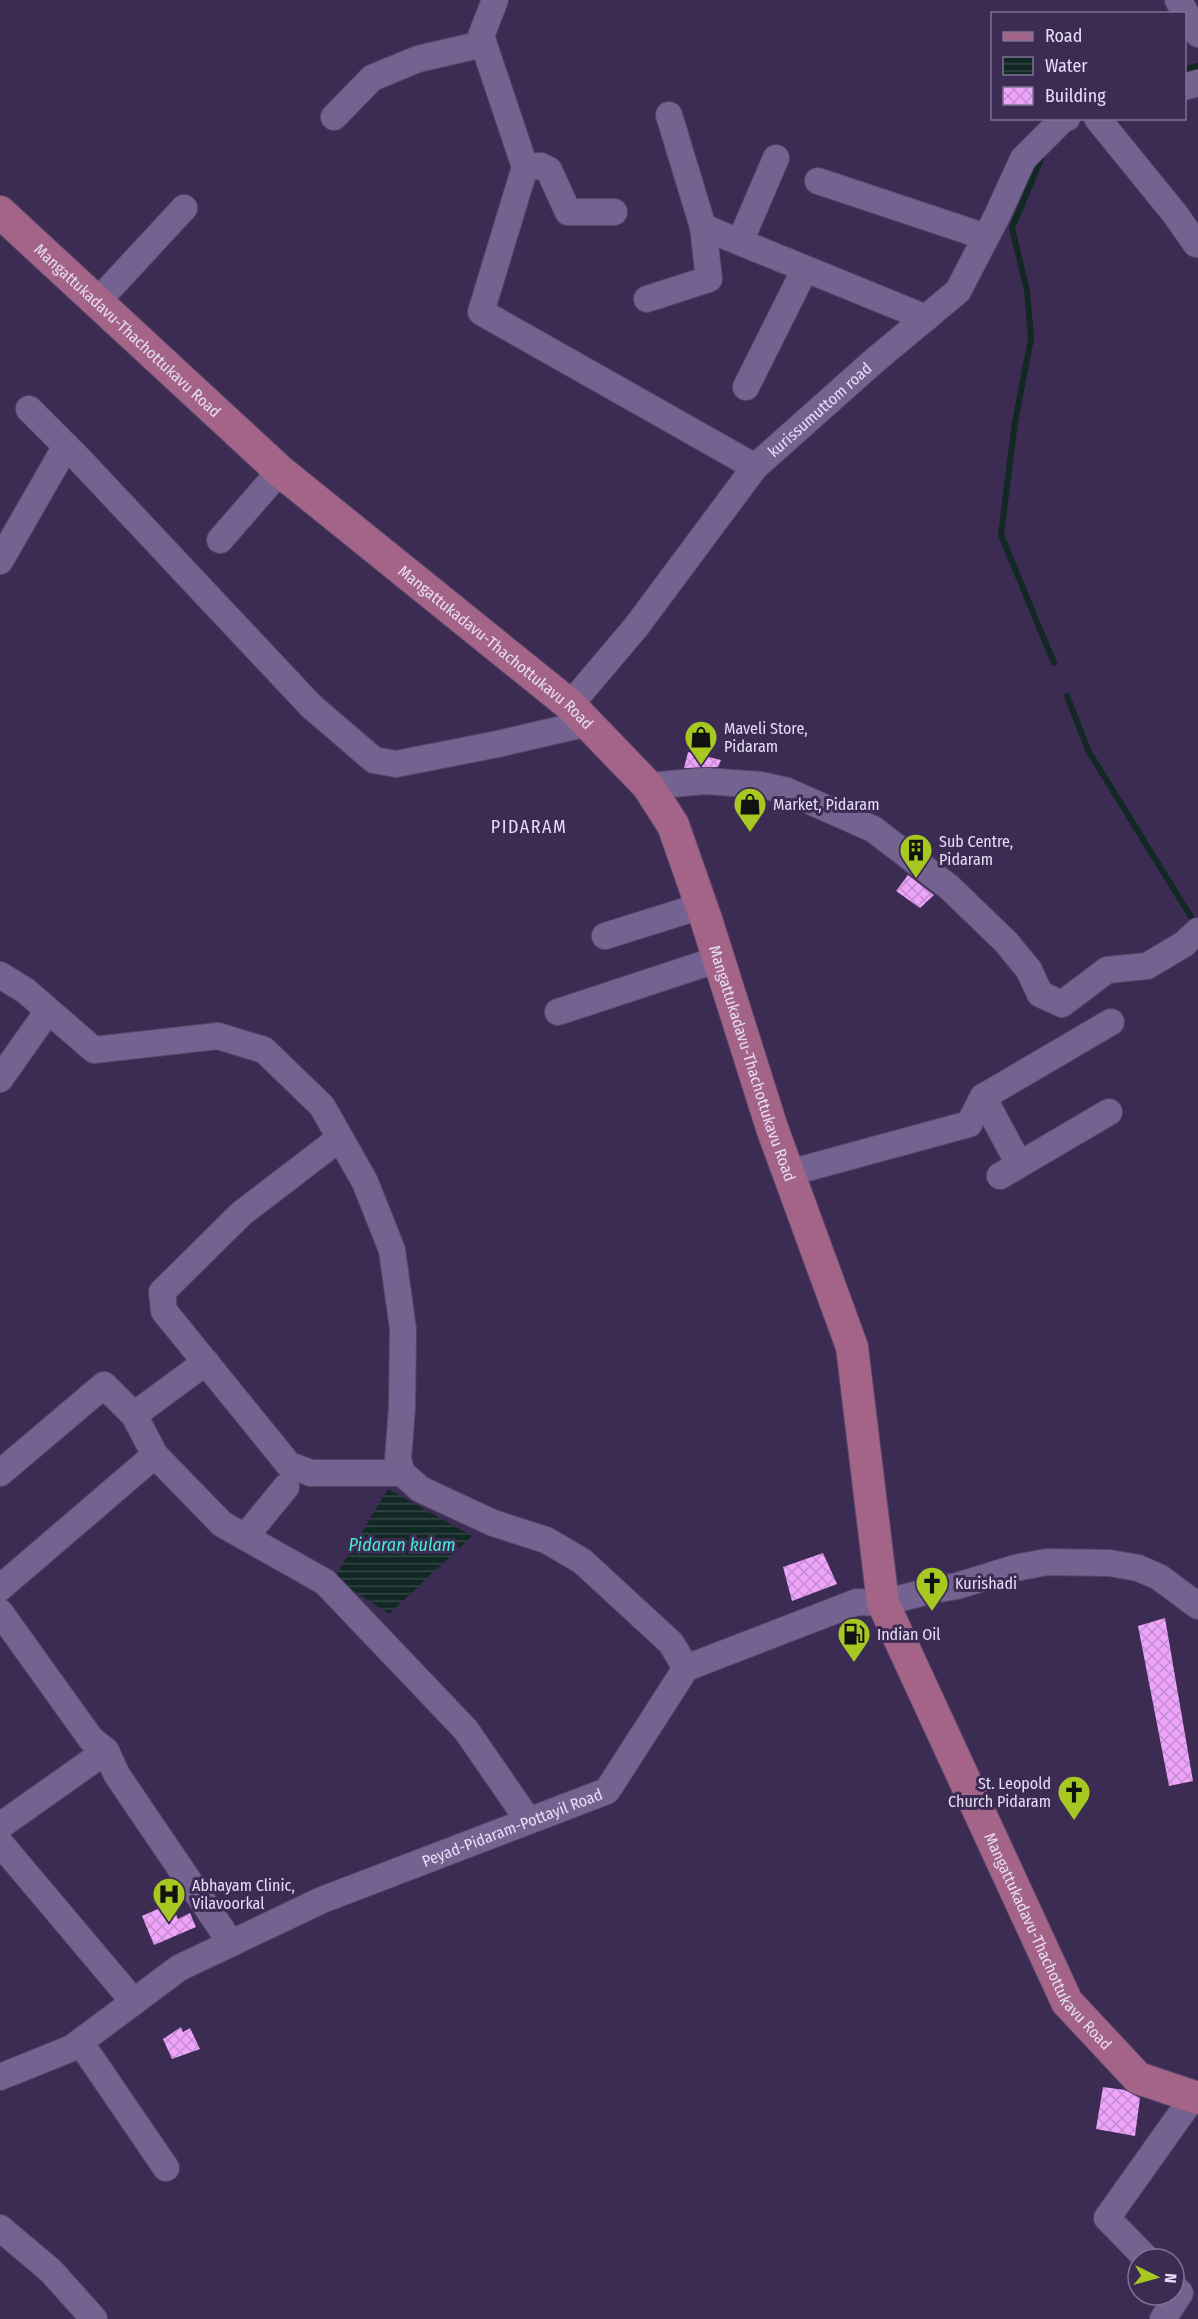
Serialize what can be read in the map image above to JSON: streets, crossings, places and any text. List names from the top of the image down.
{
  "streets": {
    "main road": ["Mangattukadavu-Thachottukavu Road"],
    "street": ["kurissumuttom road", "Peyad-Pidaram-Pottayil Road"]
  },
  "crossings": [
    ["Mangattukadavu-Thachottukavu Road", "kurissumuttom road"]
  ],
  "districts": ["PIDARAM"],
  "water": ["Pidaran kulam"],
  "places": {
    "shop": ["Maveli Store, Pidaram", "Market, Pidaram"],
    "building": ["Sub Centre, Pidaram"],
    "church": ["Kurishadi", "St. Leopold Church Pidaram"],
    "fuel station": ["Indian Oil"],
    "hospital": ["Abhayam Clinic, Vilavoorkal"]
  },
  "legend": ["Road", "Water", "Building"],
  "north": "right"
}
